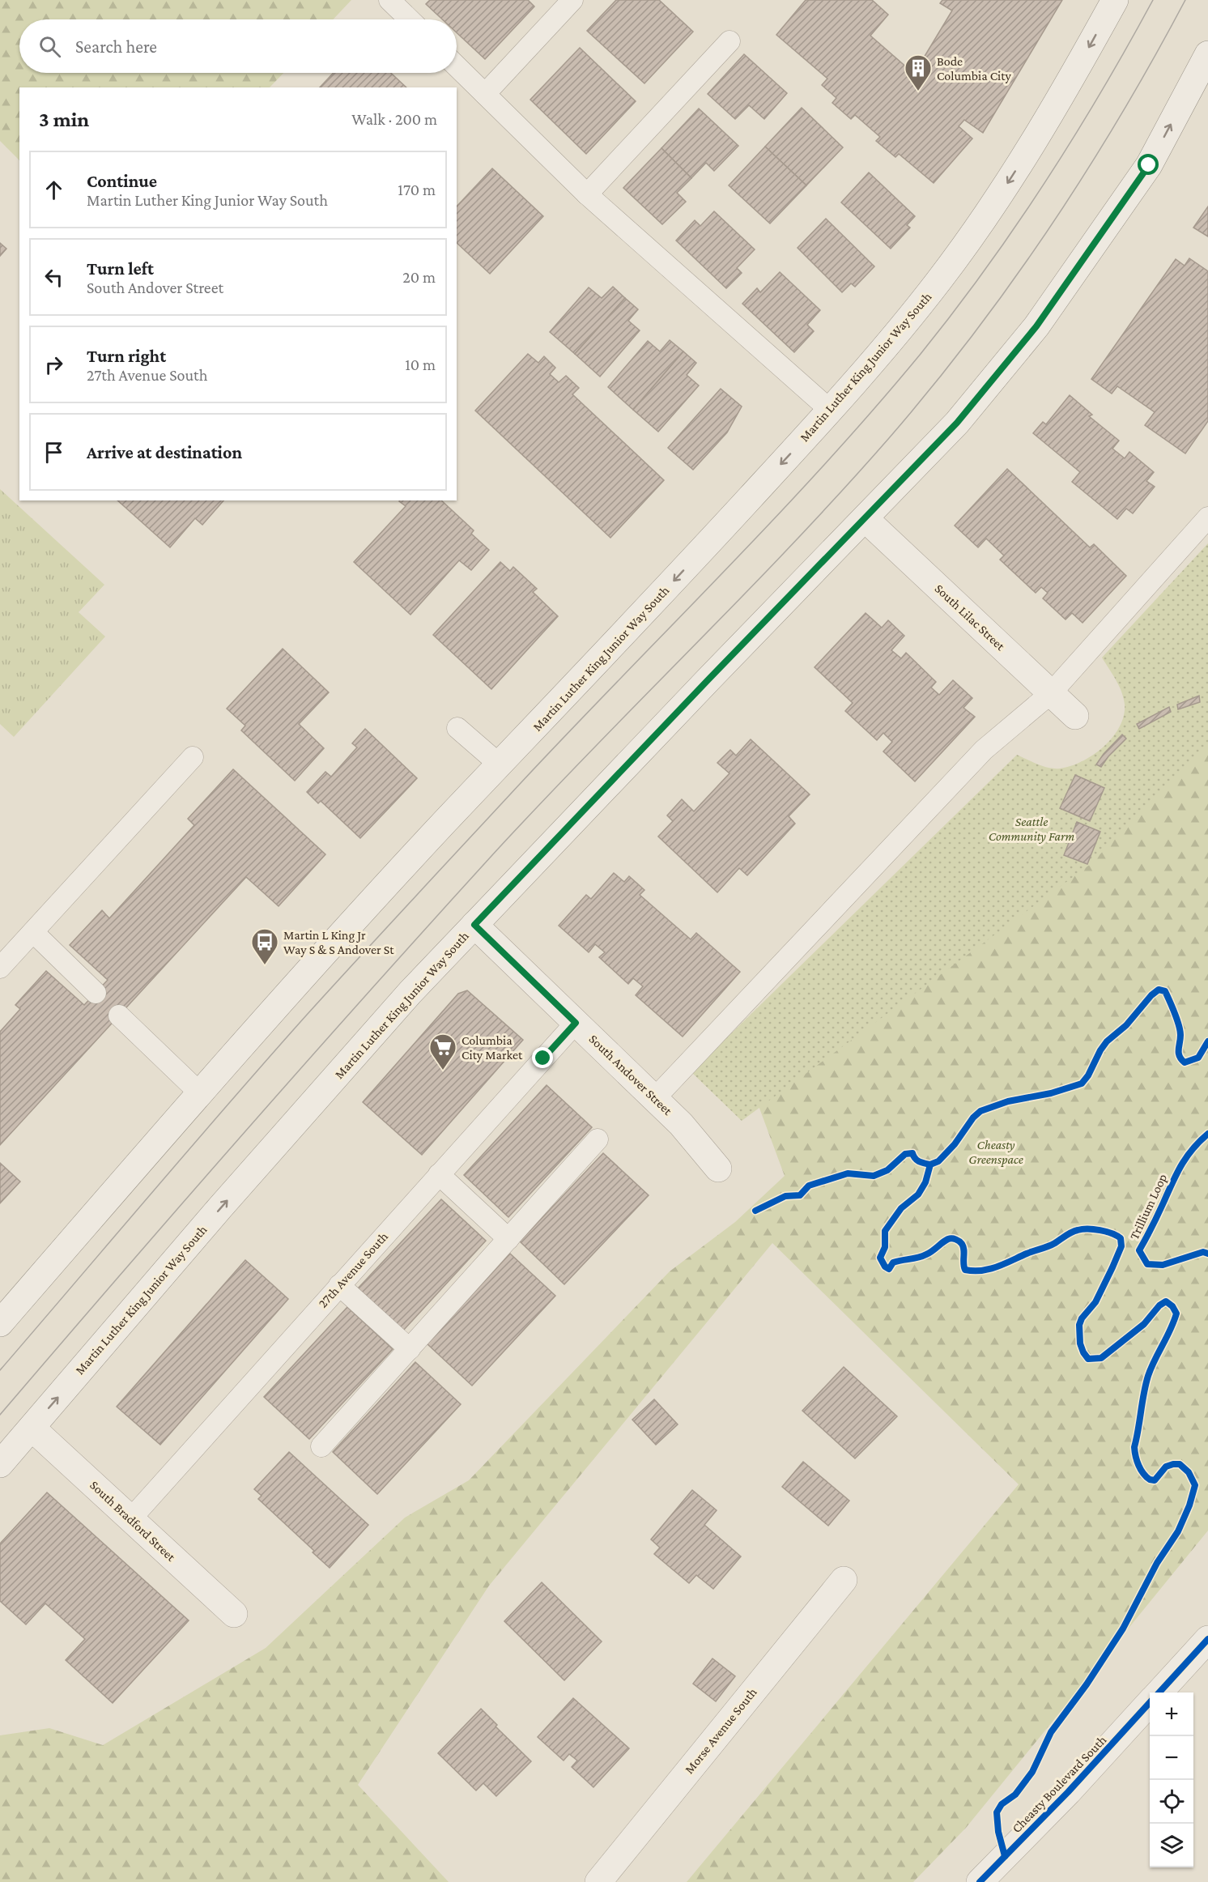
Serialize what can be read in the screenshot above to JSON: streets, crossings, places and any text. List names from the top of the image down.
{
  "streets": {
    "main road": [
      "Martin Luther King Junior Way South",
      "South Lilac Street",
      "South Andover Street",
      "South Bradford Street",
      "Morse Avenue South",
      "Cheasty Boulevard South"
    ],
    "lane": ["27th Avenue South"],
    "cycle path": ["Trillium Loop"]
  },
  "crossings": [
    ["Martin Luther King Junior Way South", "South Lilac Street"],
    ["Martin Luther King Junior Way South", "South Andover Street"],
    ["Martin Luther King Junior Way South", "South Bradford Street"],
    ["South Andover Street", "27th Avenue South"],
    ["27th Avenue South", "South Bradford Street"]
  ],
  "parks": ["Seattle Community Farm", "Cheasty Greenspace"],
  "places": {
    "building": ["Bode Columbia City"],
    "bus stop": ["Martin L King Jr Way S & S Andover St"],
    "supermarket": ["Columbia City Market"]
  },
  "page": {
    "search": "Search here",
    "heading": ["3 min", "Walk · 200 m"],
    "list": [
      ["Continue", "Martin Luther King Junior Way South", "170 m"],
      ["Turn left", "South Andover Street", "20 m"],
      ["Turn right", "27th Avenue South", "10 m"],
      "Arrive at destination"
    ],
    "map_buttons": ["+", "−"]
  }
}
